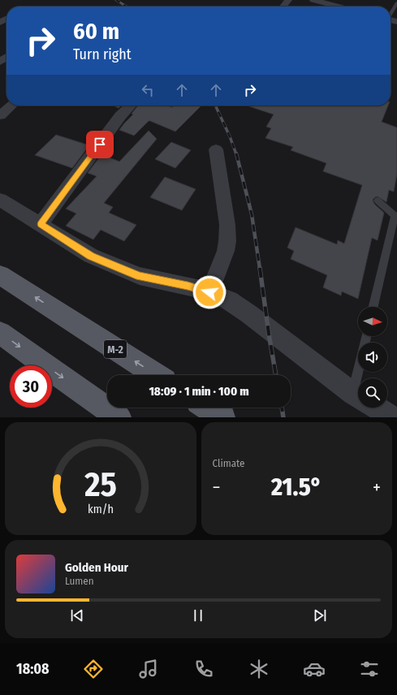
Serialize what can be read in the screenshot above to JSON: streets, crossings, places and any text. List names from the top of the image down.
{
  "streets": {
    "main road": ["M-2"]
  },
  "north": "right",
  "page": {
    "turn": ["60 m", "Turn right"],
    "limit": "30",
    "trip": "18:09 · 1 min · 100 m",
    "tile": "Climate",
    "heat": ["−", "21.5°", "+"],
    "song": ["Golden Hour", "Lumen"],
    "tabs": "18:08",
    "gauge": ["25", "km/h"]
  }
}
